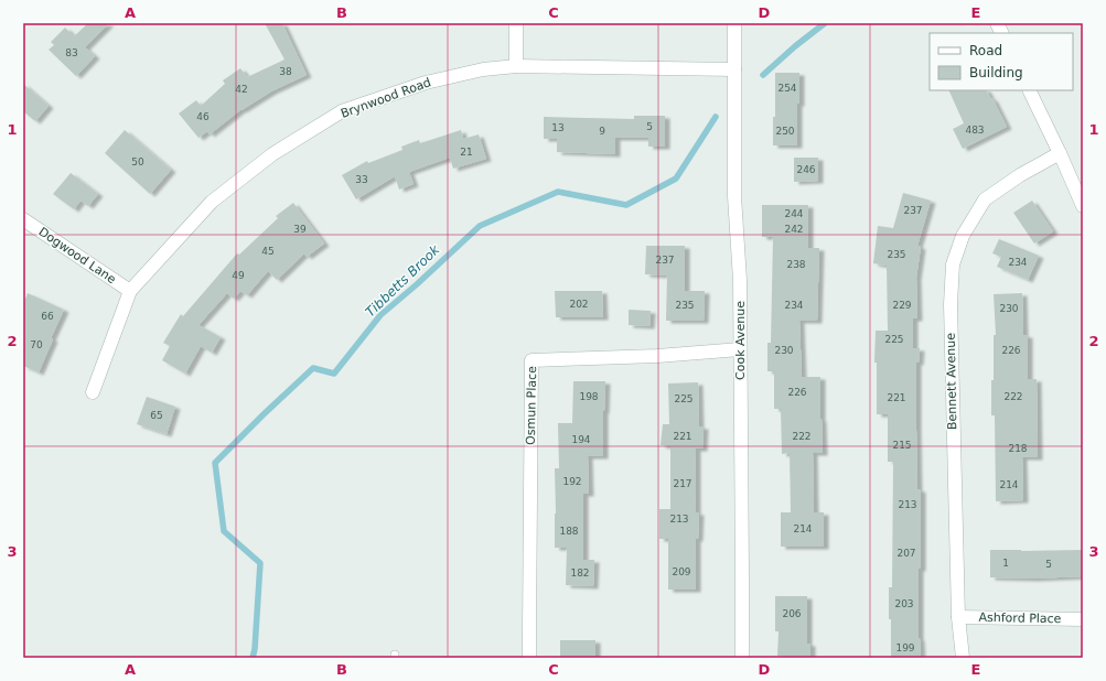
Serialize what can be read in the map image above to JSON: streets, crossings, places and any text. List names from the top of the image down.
{
  "streets": {
    "street": [
      "Brynwood Road",
      "Dogwood Lane",
      "Cook Avenue",
      "Bennett Avenue",
      "Osmun Place",
      "Ashford Place"
    ]
  },
  "crossings": [
    ["Brynwood Road", "Dogwood Lane"],
    ["Brynwood Road", "Cook Avenue"],
    ["Cook Avenue", "Osmun Place"],
    ["Bennett Avenue", "Ashford Place"]
  ],
  "water": ["Tibbetts Brook"],
  "house_numbers": [
    "83",
    "38",
    "254",
    "42",
    "46",
    "5",
    "13",
    "483",
    "9",
    "250",
    "21",
    "50",
    "246",
    "33",
    "237",
    "244",
    "39",
    "242",
    "45",
    "235",
    "237",
    "234",
    "238",
    "49",
    "202",
    "235",
    "234",
    "229",
    "230",
    "66",
    "225",
    "70",
    "230",
    "226",
    "226",
    "198",
    "222",
    "221",
    "225",
    "65",
    "221",
    "222",
    "194",
    "215",
    "218",
    "192",
    "217",
    "214",
    "213",
    "213",
    "214",
    "188",
    "207",
    "1",
    "5",
    "209",
    "182",
    "203",
    "206",
    "199"
  ],
  "legend": ["Road", "Building"],
  "grid": {
    "columns": [
      "A",
      "B",
      "C",
      "D",
      "E"
    ],
    "rows": ["1", "2", "3"]
  }
}
